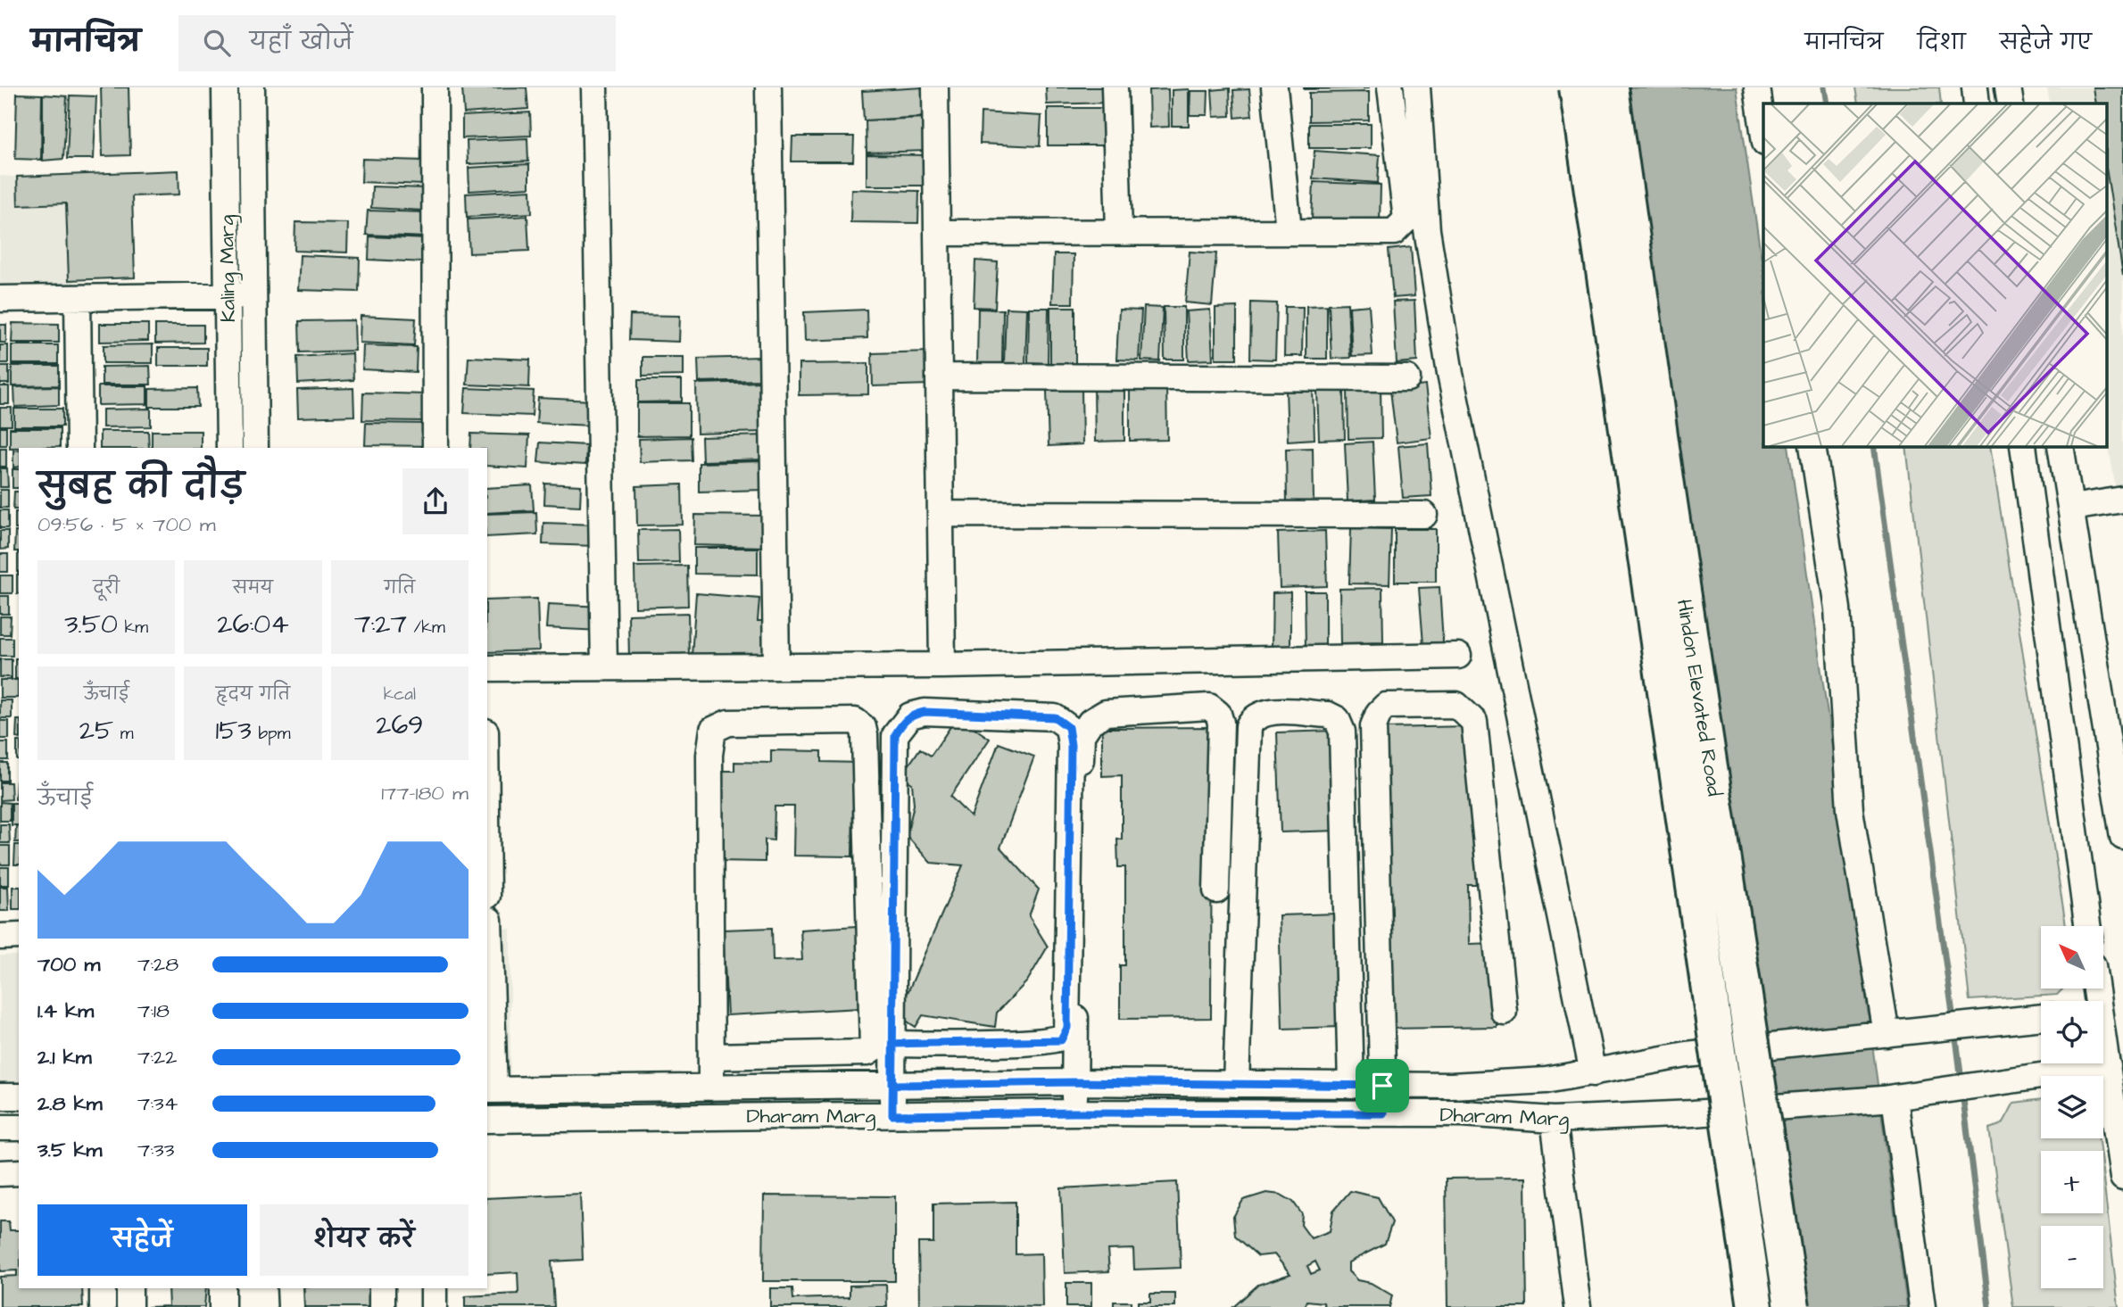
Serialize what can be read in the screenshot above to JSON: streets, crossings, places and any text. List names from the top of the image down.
{
  "streets": {
    "highway": ["Hindon Elevated Road"],
    "street": ["Kaling Marg", "Dharam Marg"]
  },
  "north": "top left",
  "page": {
    "header": "मानचित्र",
    "search": "यहाँ खोजें",
    "nav": ["मानचित्र", "दिशा", "सहेजे गए"],
    "heading": ["सुबह की दौड़", "09:56 · 5 × 700 m"],
    "stats": [
      ["दूरी", "3.50 km"],
      ["समय", "26:04"],
      ["गति", "7:27 /km"],
      ["ऊँचाई", "25 m"],
      ["हृदय गति", "153 bpm"],
      ["kcal", "269"]
    ],
    "chart": ["ऊँचाई", "177–180 m"],
    "map_buttons": ["+", "−"],
    "list": [
      {
        "name": "700 m",
        "note": "7:28"
      },
      {
        "name": "1.4 km",
        "note": "7:18"
      },
      {
        "name": "2.1 km",
        "note": "7:22"
      },
      {
        "name": "2.8 km",
        "note": "7:34"
      },
      {
        "name": "3.5 km",
        "note": "7:33"
      }
    ],
    "buttons": ["सहेजें", "शेयर करें"]
  }
}
